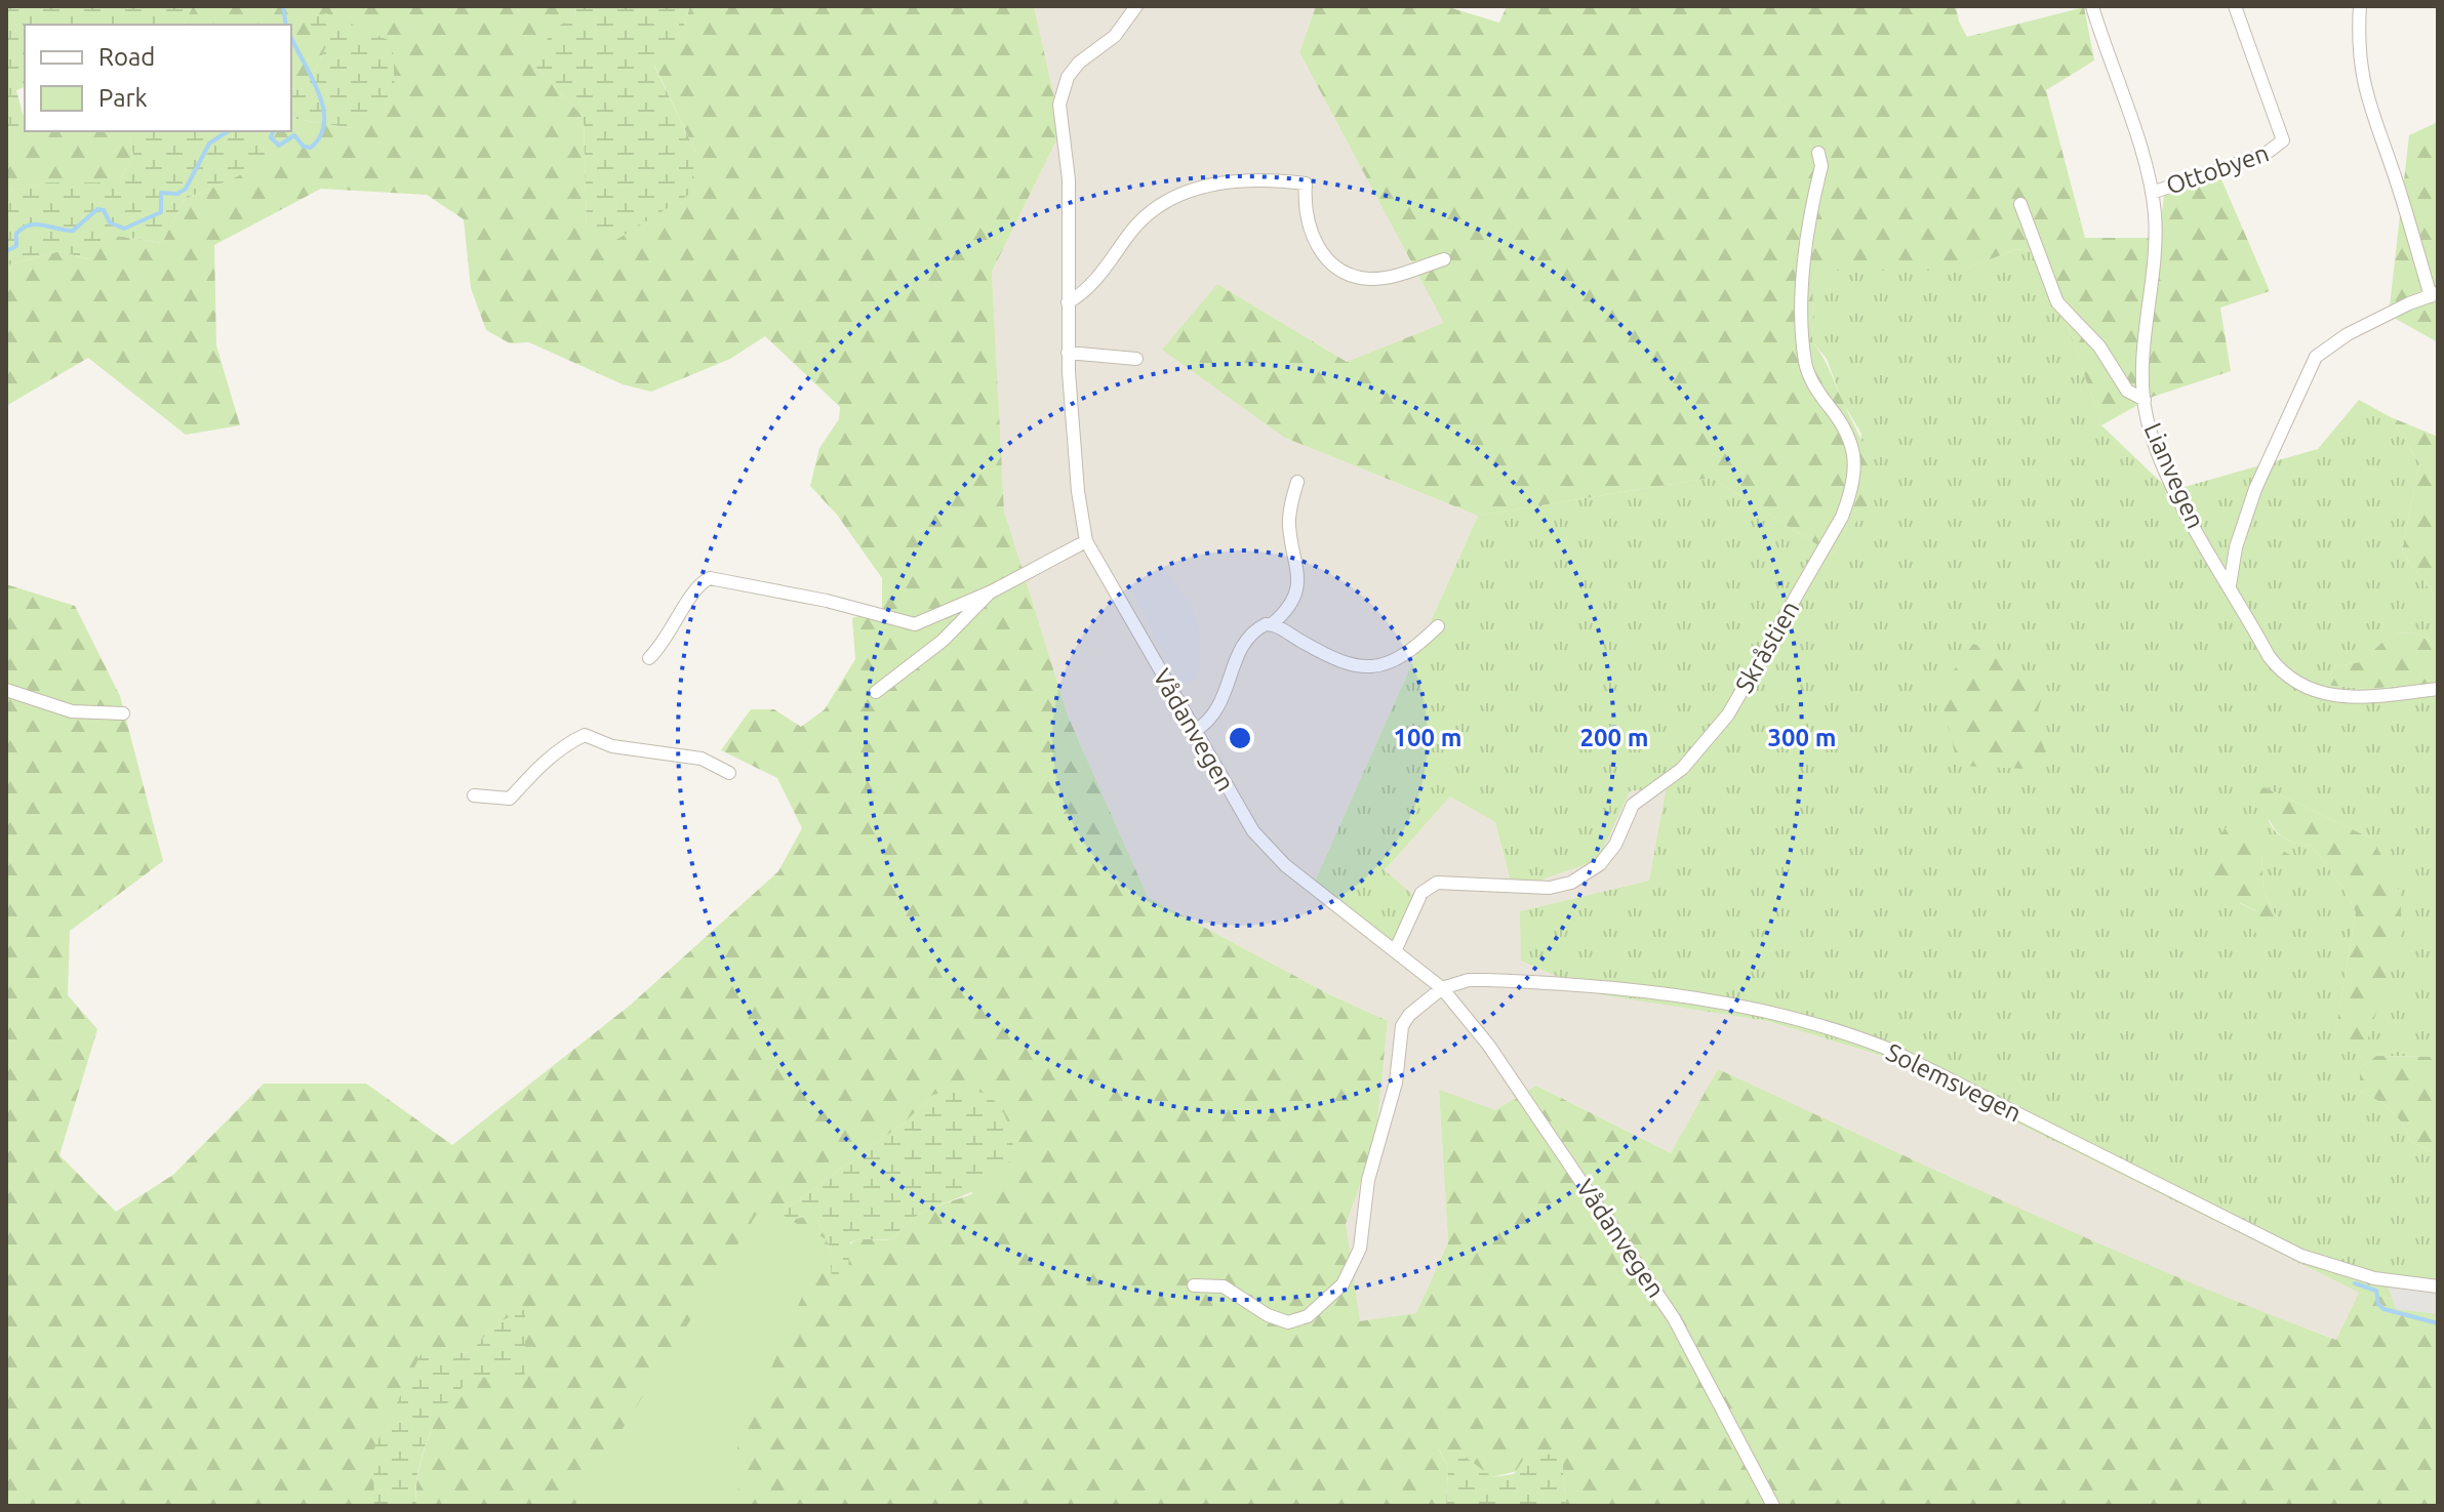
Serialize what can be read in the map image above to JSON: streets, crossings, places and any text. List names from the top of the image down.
{
  "streets": {
    "street": [
      "Ottobyen",
      "Lianvegen",
      "Skråstien",
      "Vådanvegen",
      "Solemsvegen"
    ]
  },
  "crossings": [
    ["Ottobyen", "Lianvegen"],
    ["Skråstien", "Vådanvegen"],
    ["Vådanvegen", "Solemsvegen"]
  ],
  "legend": ["Road", "Park"],
  "rings": ["100 m", "200 m", "300 m"]
}
